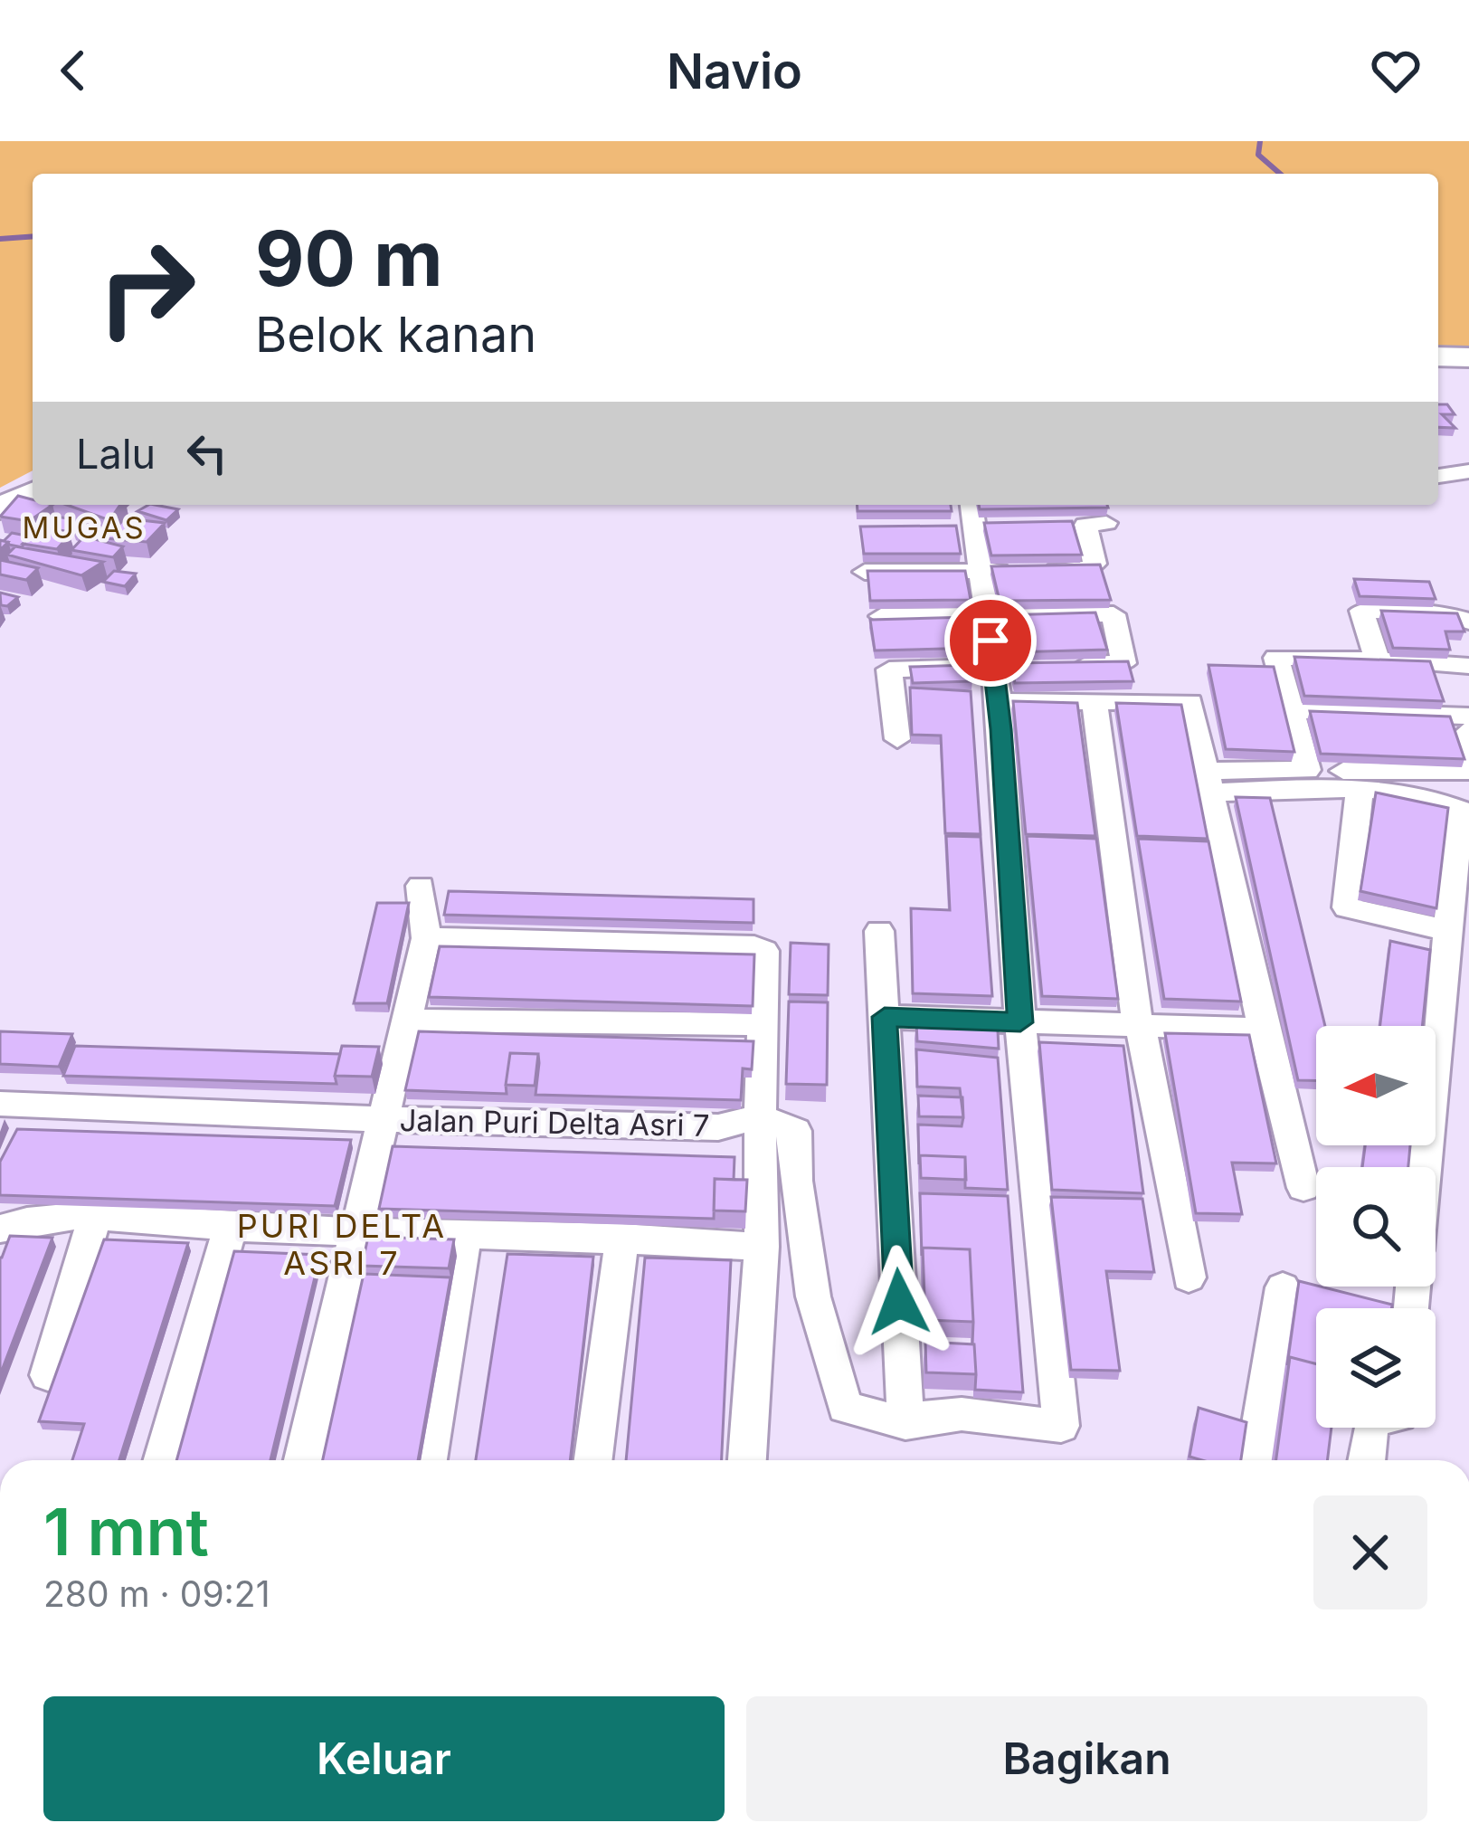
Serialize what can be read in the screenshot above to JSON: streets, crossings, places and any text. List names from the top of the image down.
{
  "streets": {
    "street": ["Jalan Puri Delta Asri 7"]
  },
  "districts": ["MUGAS", "PURI DELTA ASRI 7"],
  "north": "left",
  "page": {
    "header": "Navio",
    "turn": ["90 m", "Belok kanan"],
    "then": "Lalu",
    "heading": ["1 mnt", "280 m · 09:21"],
    "buttons": ["Keluar", "Bagikan"]
  }
}
